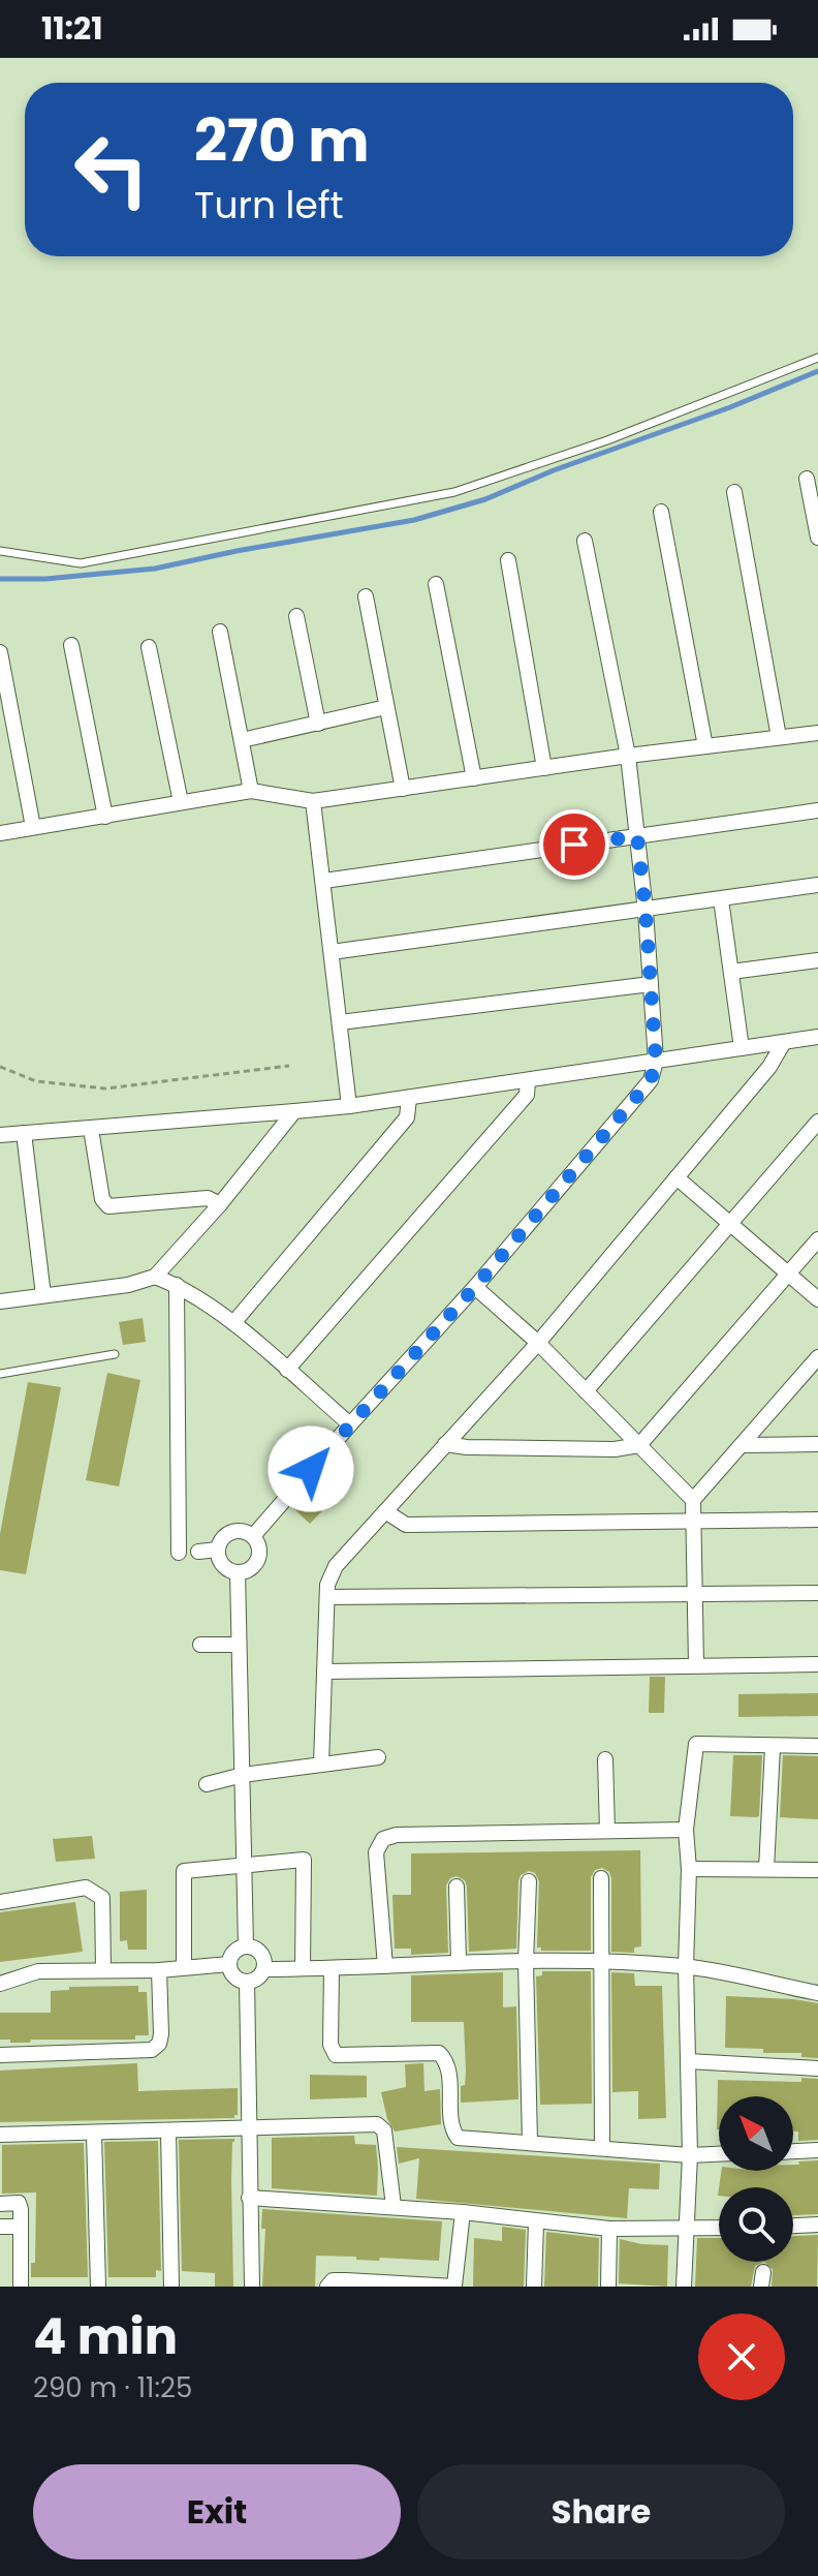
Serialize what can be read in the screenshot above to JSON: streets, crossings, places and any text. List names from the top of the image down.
{
  "north": "top left",
  "page": {
    "status": "11:21",
    "turn": ["270 m", "Turn left"],
    "heading": ["4 min", "290 m · 11:25"],
    "buttons": ["Exit", "Share"]
  }
}
